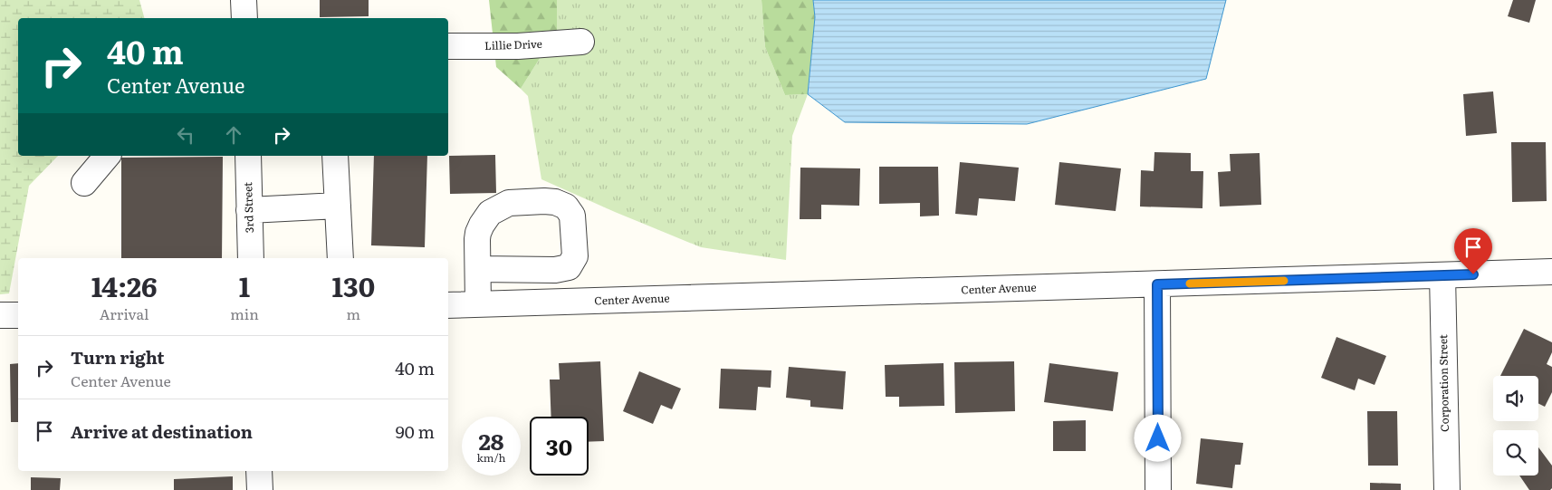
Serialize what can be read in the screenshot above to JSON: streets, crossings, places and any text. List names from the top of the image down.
{
  "streets": {
    "street": [
      "Lillie Drive",
      "3rd Street",
      "Center Avenue",
      "Corporation Street"
    ]
  },
  "crossings": [
    ["Center Avenue", "Corporation Street"]
  ],
  "page": {
    "turn": ["40 m", "Center Avenue"],
    "eta": [
      "14:26",
      "Arrival",
      "1",
      "min",
      "130",
      "m"
    ],
    "list": [
      {
        "name": "Turn right",
        "note": "Center Avenue",
        "value": "40 m"
      },
      {
        "name": "Arrive at destination",
        "value": "90 m"
      }
    ],
    "speed": "28 km/h",
    "limit": "30"
  }
}
